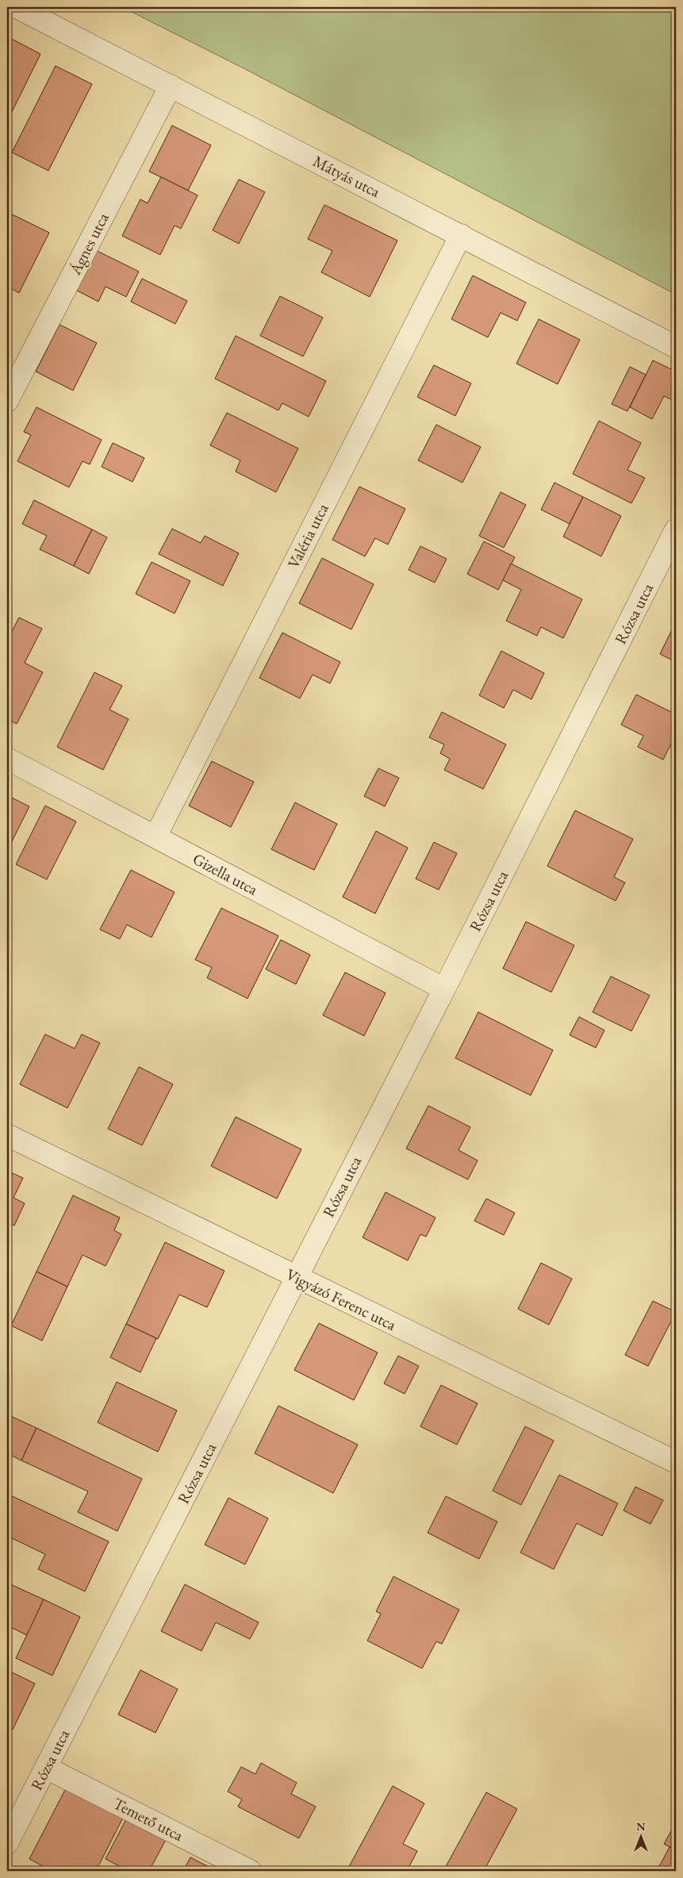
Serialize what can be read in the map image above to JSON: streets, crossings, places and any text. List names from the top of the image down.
{
  "streets": {
    "street": [
      "Mátyás utca",
      "Ágnes utca",
      "Valéria utca",
      "Rózsa utca",
      "Gizella utca",
      "Vigyázó Ferenc utca",
      "Temető utca"
    ]
  },
  "crossings": [
    ["Mátyás utca", "Ágnes utca"],
    ["Mátyás utca", "Valéria utca"],
    ["Valéria utca", "Gizella utca"],
    ["Rózsa utca", "Gizella utca"],
    ["Rózsa utca", "Vigyázó Ferenc utca"],
    ["Rózsa utca", "Temető utca"]
  ],
  "north": "top"
}
